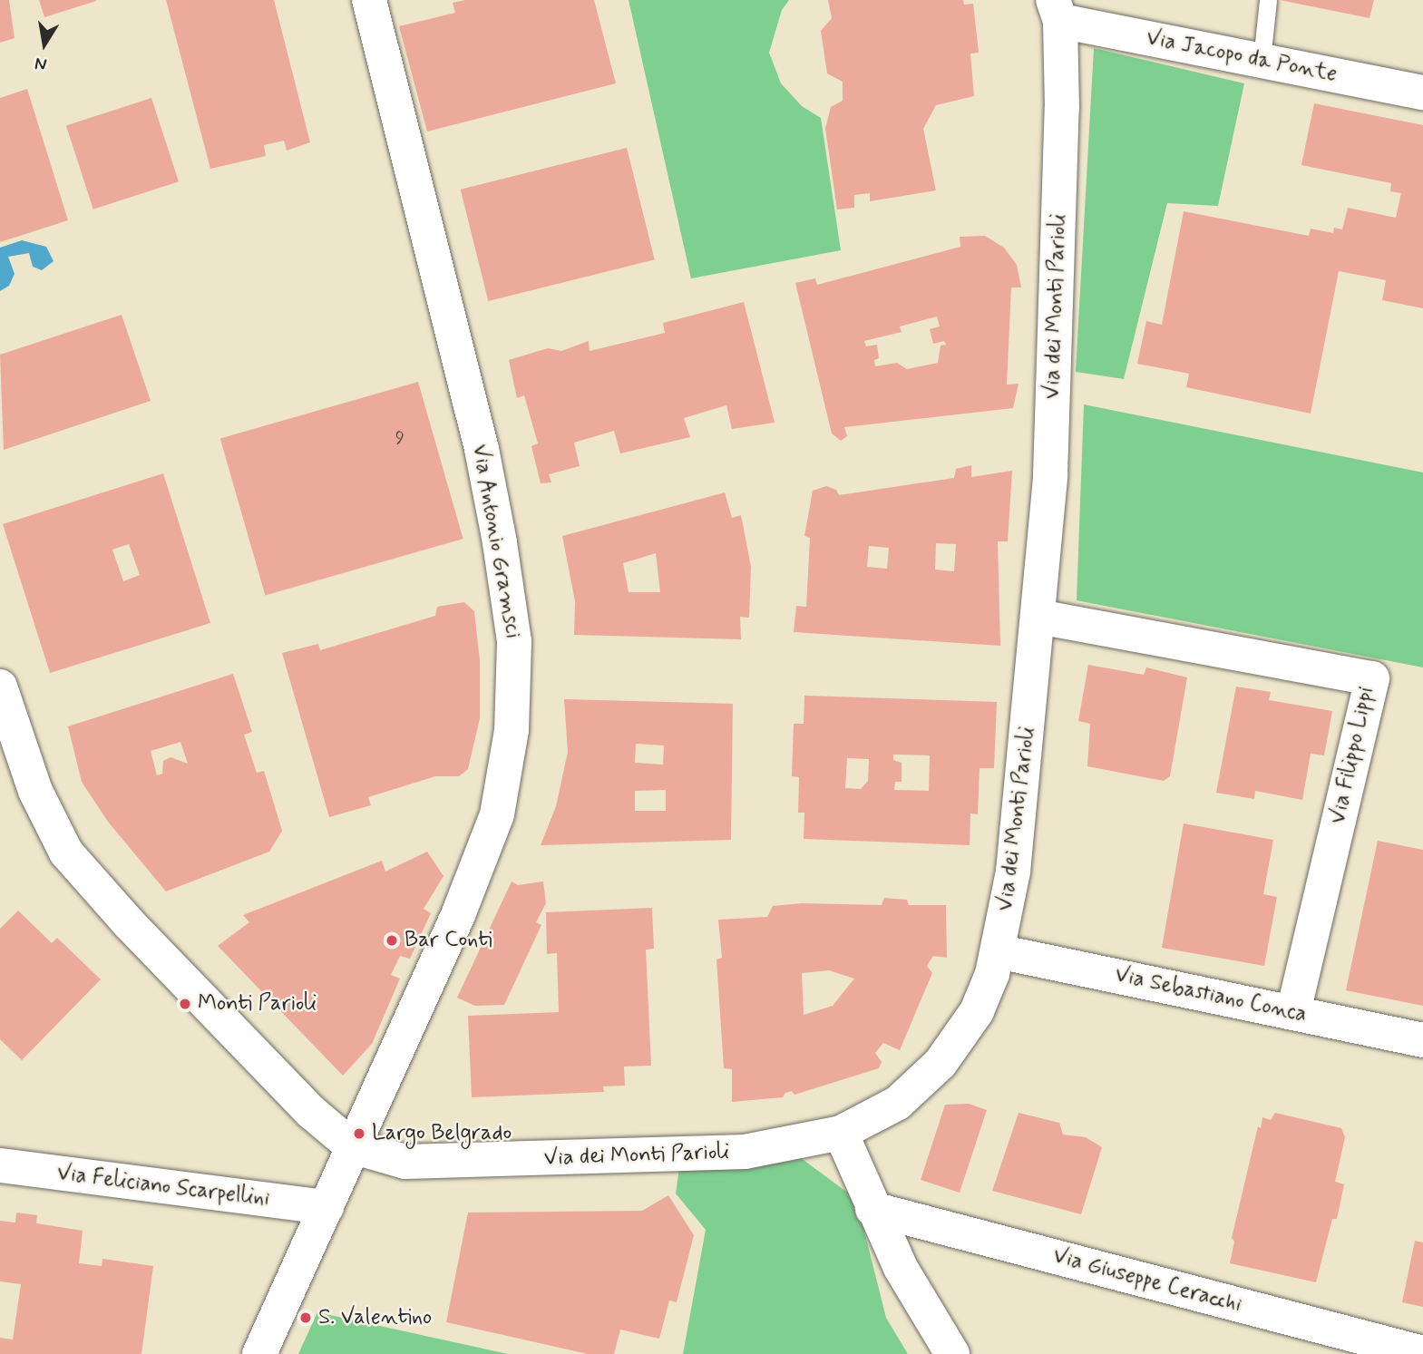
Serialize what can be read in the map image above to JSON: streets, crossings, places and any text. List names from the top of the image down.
{
  "streets": {
    "street": [
      "Via Jacopo da Ponte",
      "Via dei Monti Parioli",
      "Via Antonio Gramsci",
      "Via Filippo Lippi",
      "Via Sebastiano Conca",
      "Via Feliciano Scarpellini",
      "Via Giuseppe Ceracchi"
    ]
  },
  "crossings": [
    ["Via Jacopo da Ponte", "Via dei Monti Parioli"],
    ["Via dei Monti Parioli", "Via Antonio Gramsci"],
    ["Via dei Monti Parioli", "Via Filippo Lippi"],
    ["Via dei Monti Parioli", "Via Sebastiano Conca"],
    ["Via Filippo Lippi", "Via Sebastiano Conca"]
  ],
  "places": [
    "Bar Conti",
    "Monti Parioli",
    "Largo Belgrado",
    "S. Valentino"
  ],
  "house_numbers": ["9"],
  "north": "bottom"
}
